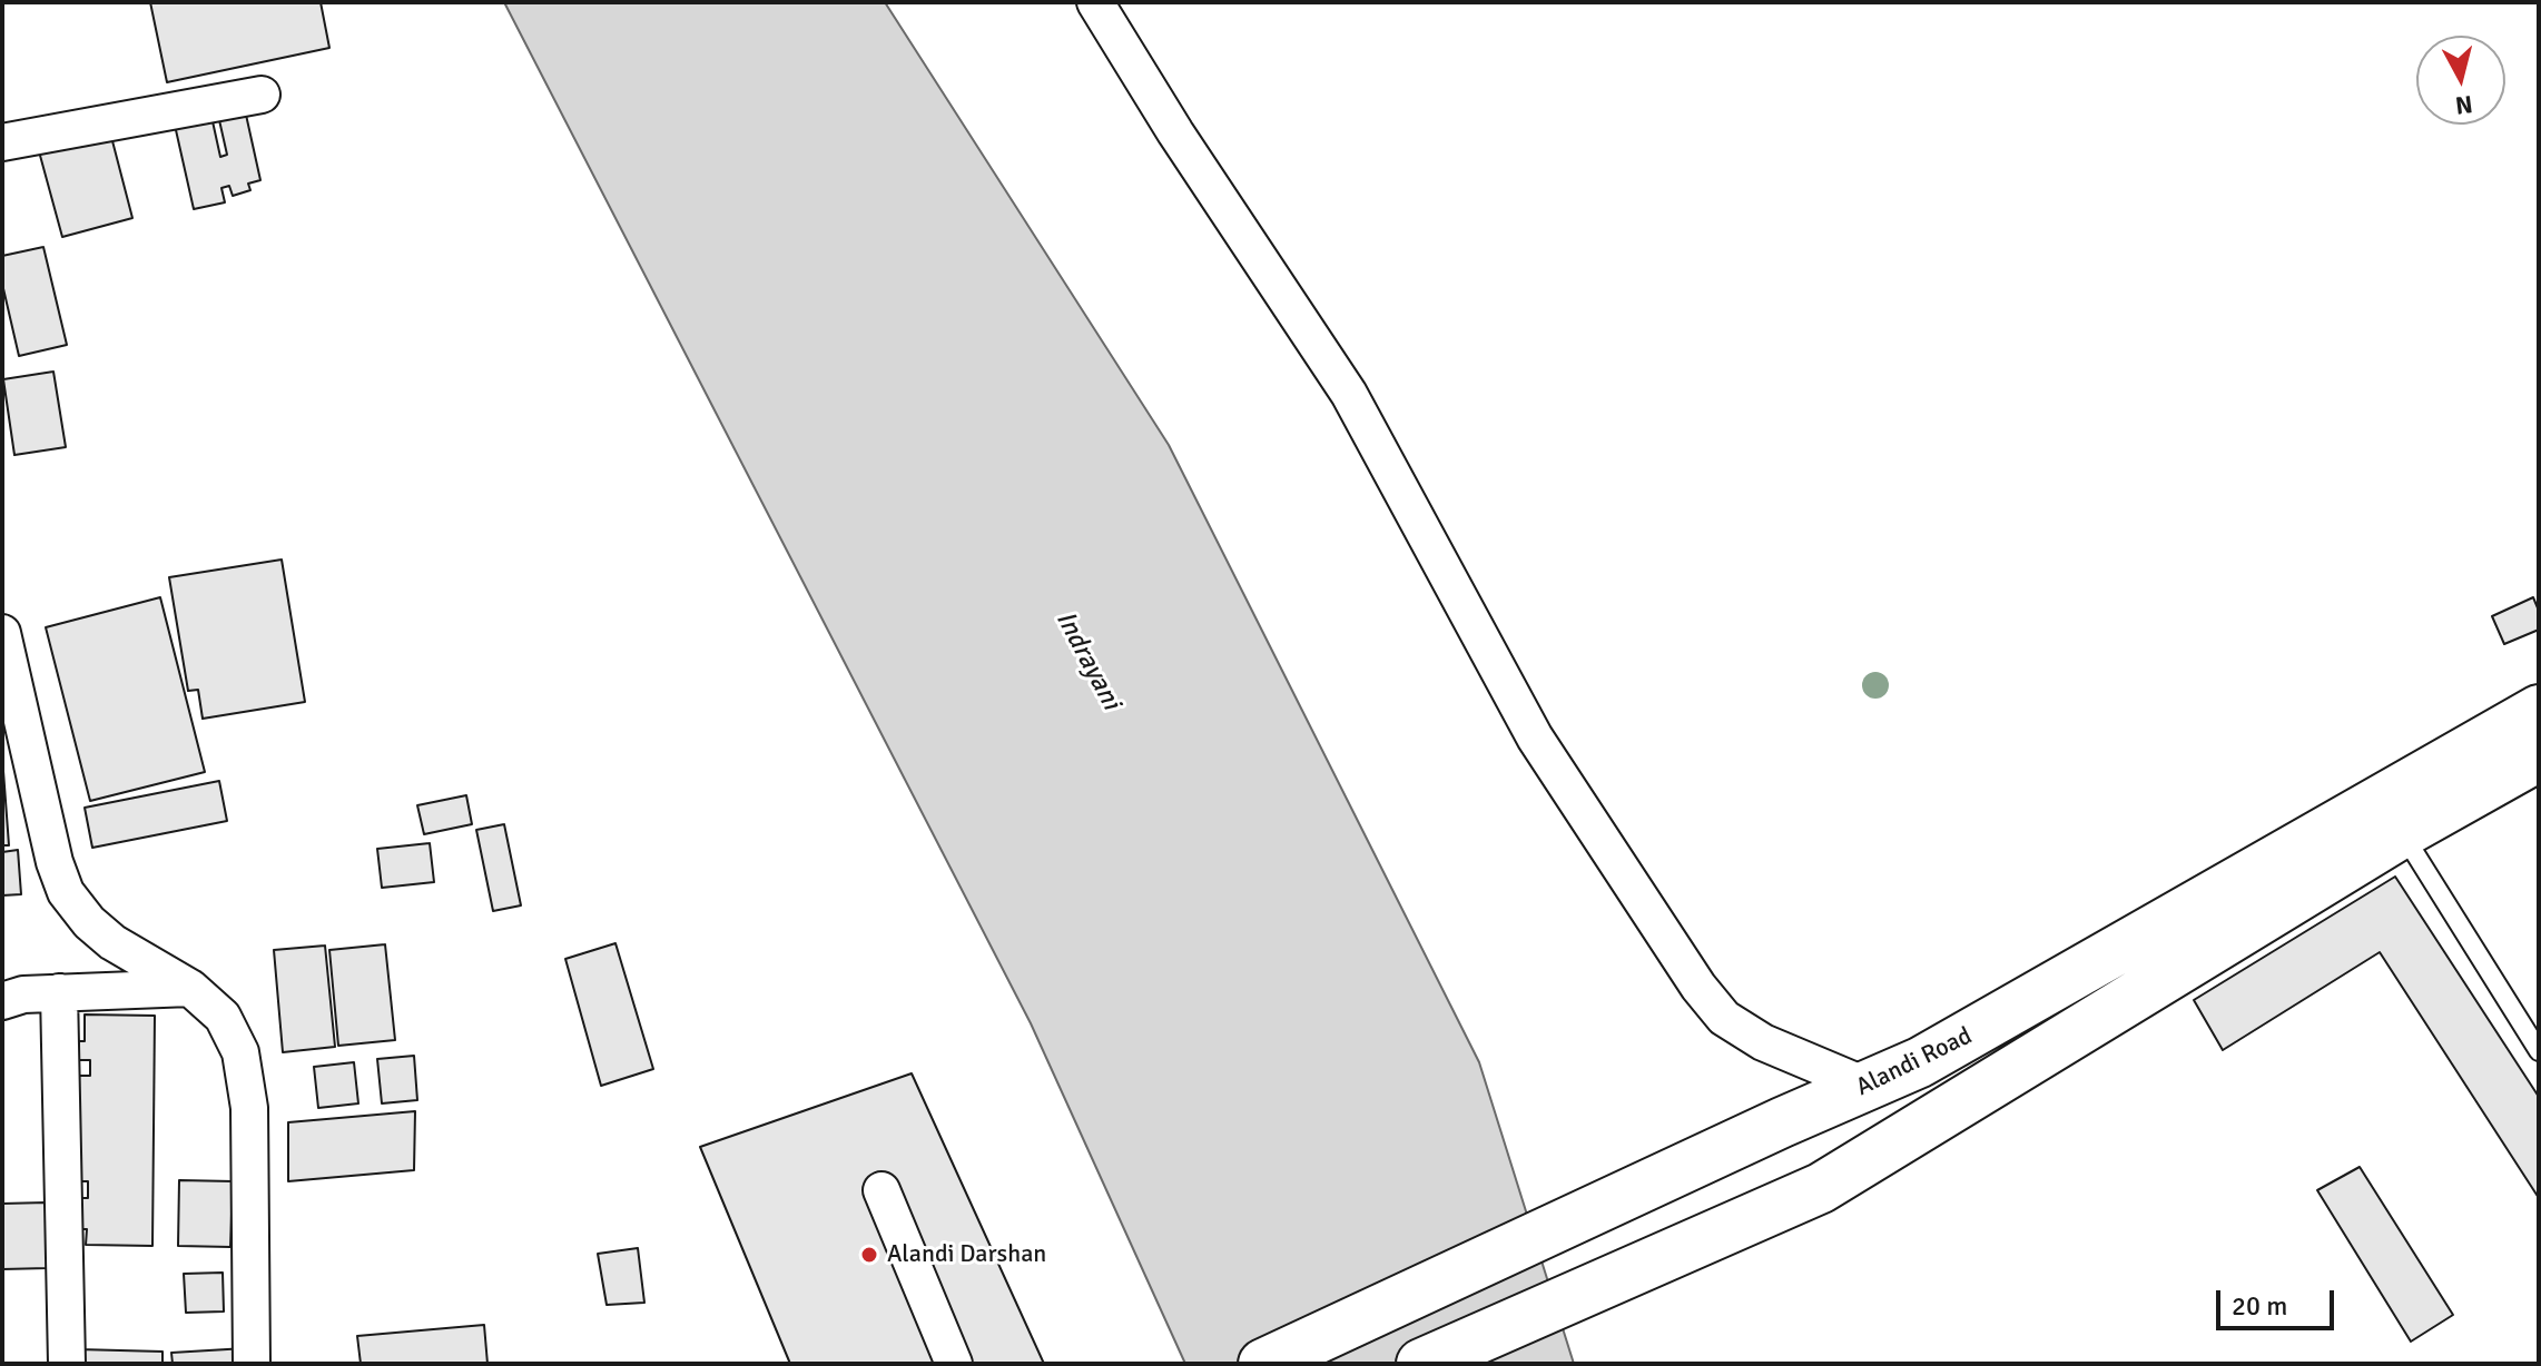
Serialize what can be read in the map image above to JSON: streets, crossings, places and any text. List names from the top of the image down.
{
  "streets": {
    "main road": ["Alandi Road"]
  },
  "water": ["Indrayani"],
  "places": ["Alandi Darshan"],
  "scale_bar": "20 m",
  "north": "bottom"
}
